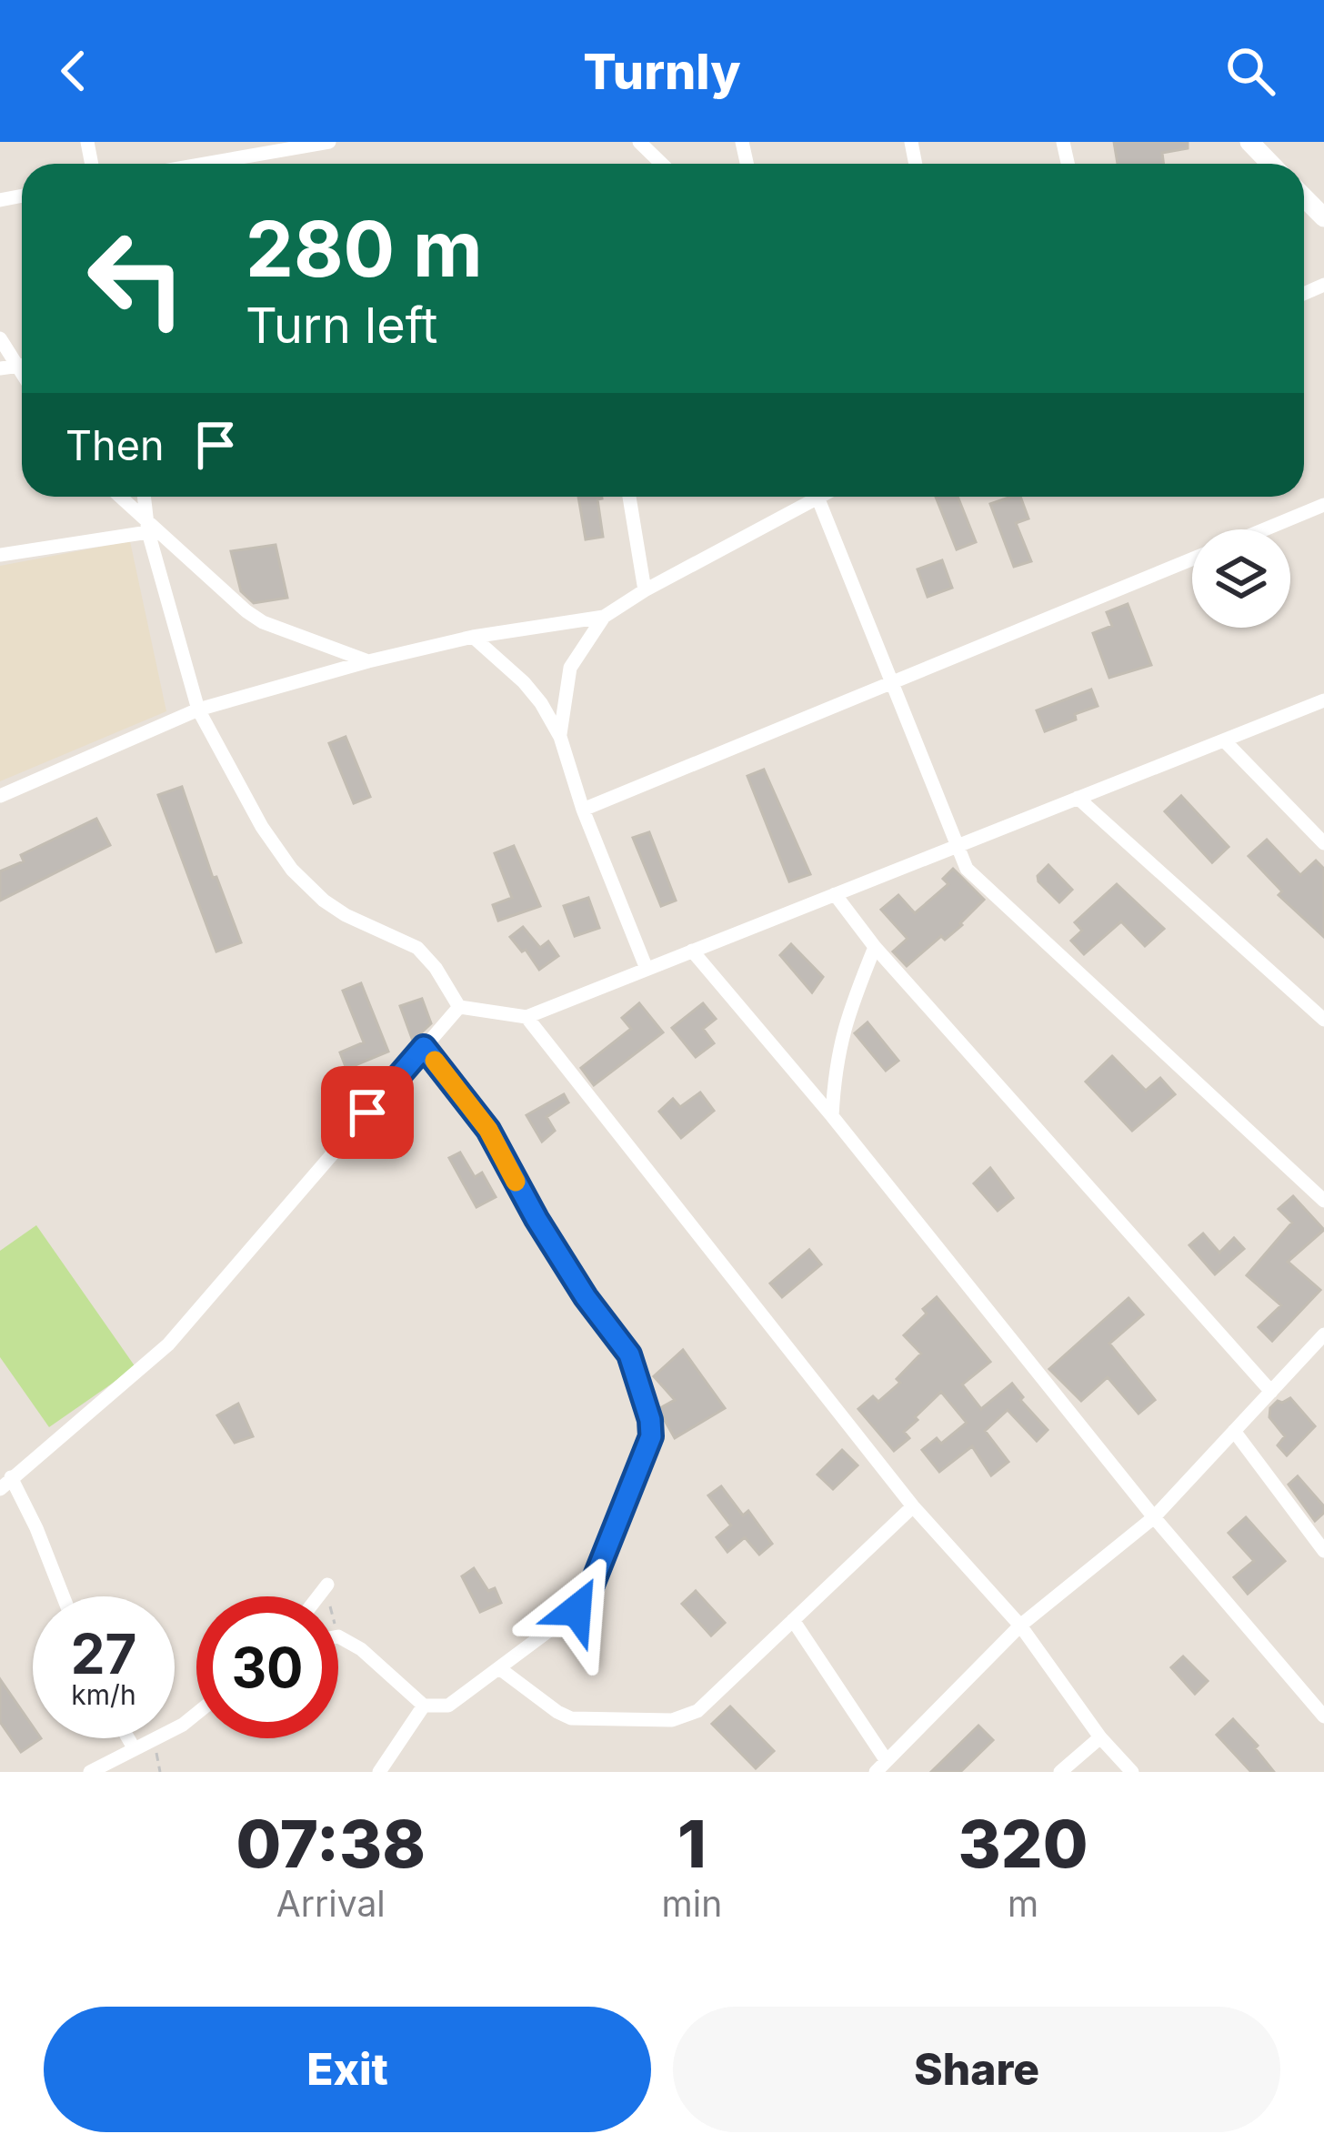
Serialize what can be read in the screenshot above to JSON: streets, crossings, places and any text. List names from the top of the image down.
{
  "page": {
    "header": "Turnly",
    "turn": ["280 m", "Turn left"],
    "then": "Then",
    "speed": "27 km/h",
    "limit": "30",
    "eta": [
      "07:38",
      "Arrival",
      "1",
      "min",
      "320",
      "m"
    ],
    "buttons": ["Exit", "Share"]
  }
}
